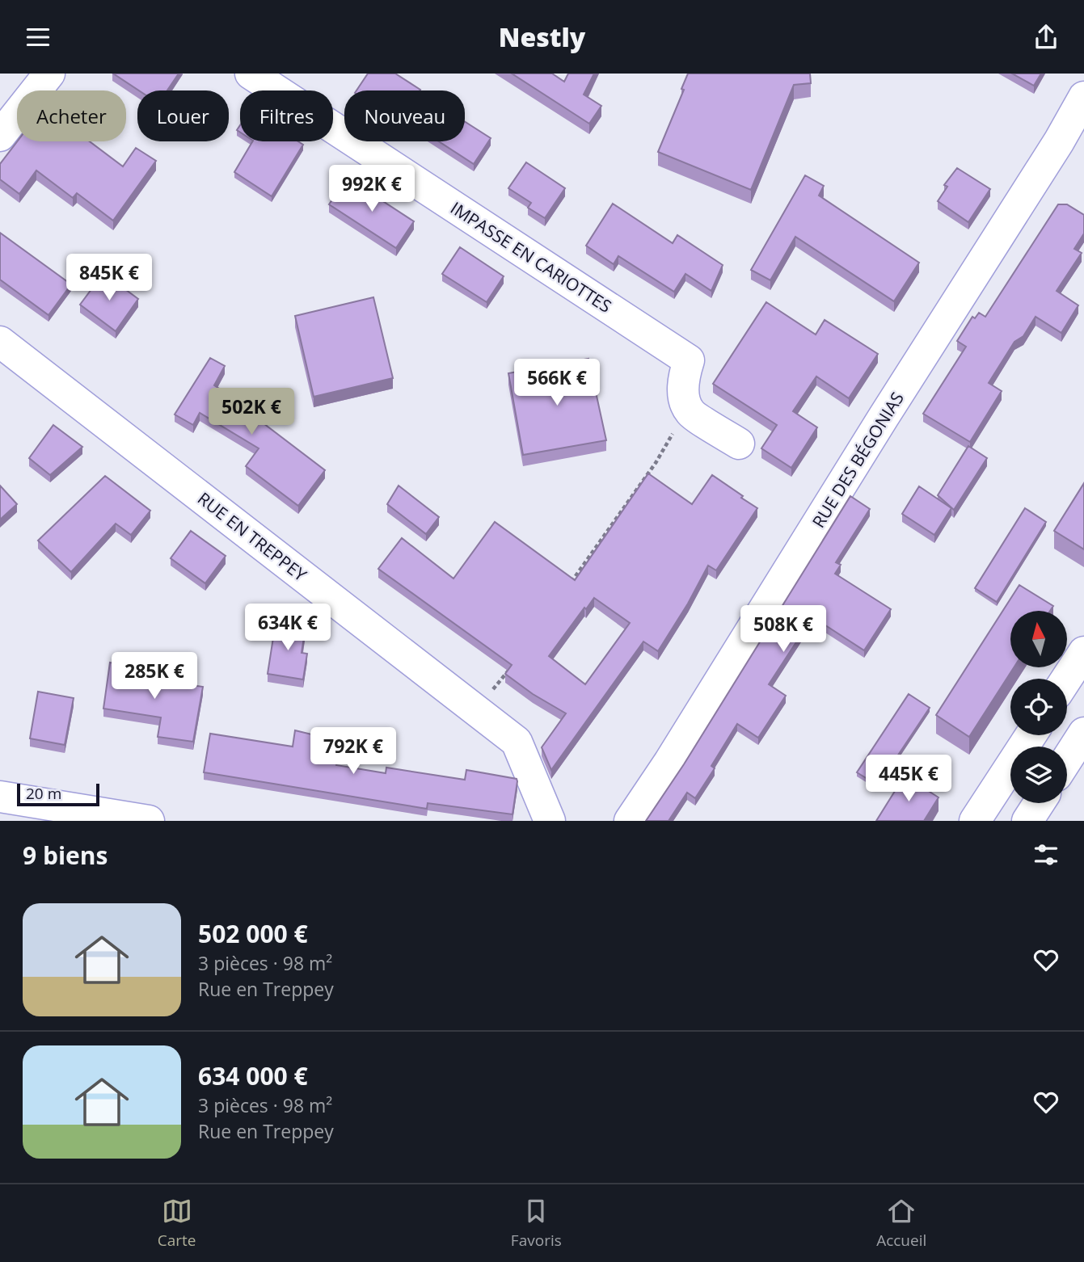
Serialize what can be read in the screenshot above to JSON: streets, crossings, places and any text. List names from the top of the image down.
{
  "streets": {
    "street": ["IMPASSE EN CARIOTTES", "RUE DES BÉGONIAS", "RUE EN TREPPEY"]
  },
  "scale_bar": "20 m",
  "north": "top",
  "page": {
    "header": "Nestly",
    "chip": [
      "Acheter",
      "Louer",
      "Filtres",
      "Nouveau"
    ],
    "price": [
      "992K €",
      "845K €",
      "566K €",
      "502K €",
      "634K €",
      "508K €",
      "285K €",
      "792K €",
      "445K €"
    ],
    "scale": "20 m",
    "heading": "9 biens",
    "list": [
      {
        "name": "502 000 €",
        "note": "3 pièces · 98 m² · Rue en Treppey"
      },
      {
        "name": "634 000 €",
        "note": "3 pièces · 98 m² · Rue en Treppey"
      }
    ],
    "tabs": ["Carte", "Favoris", "Accueil"]
  }
}
